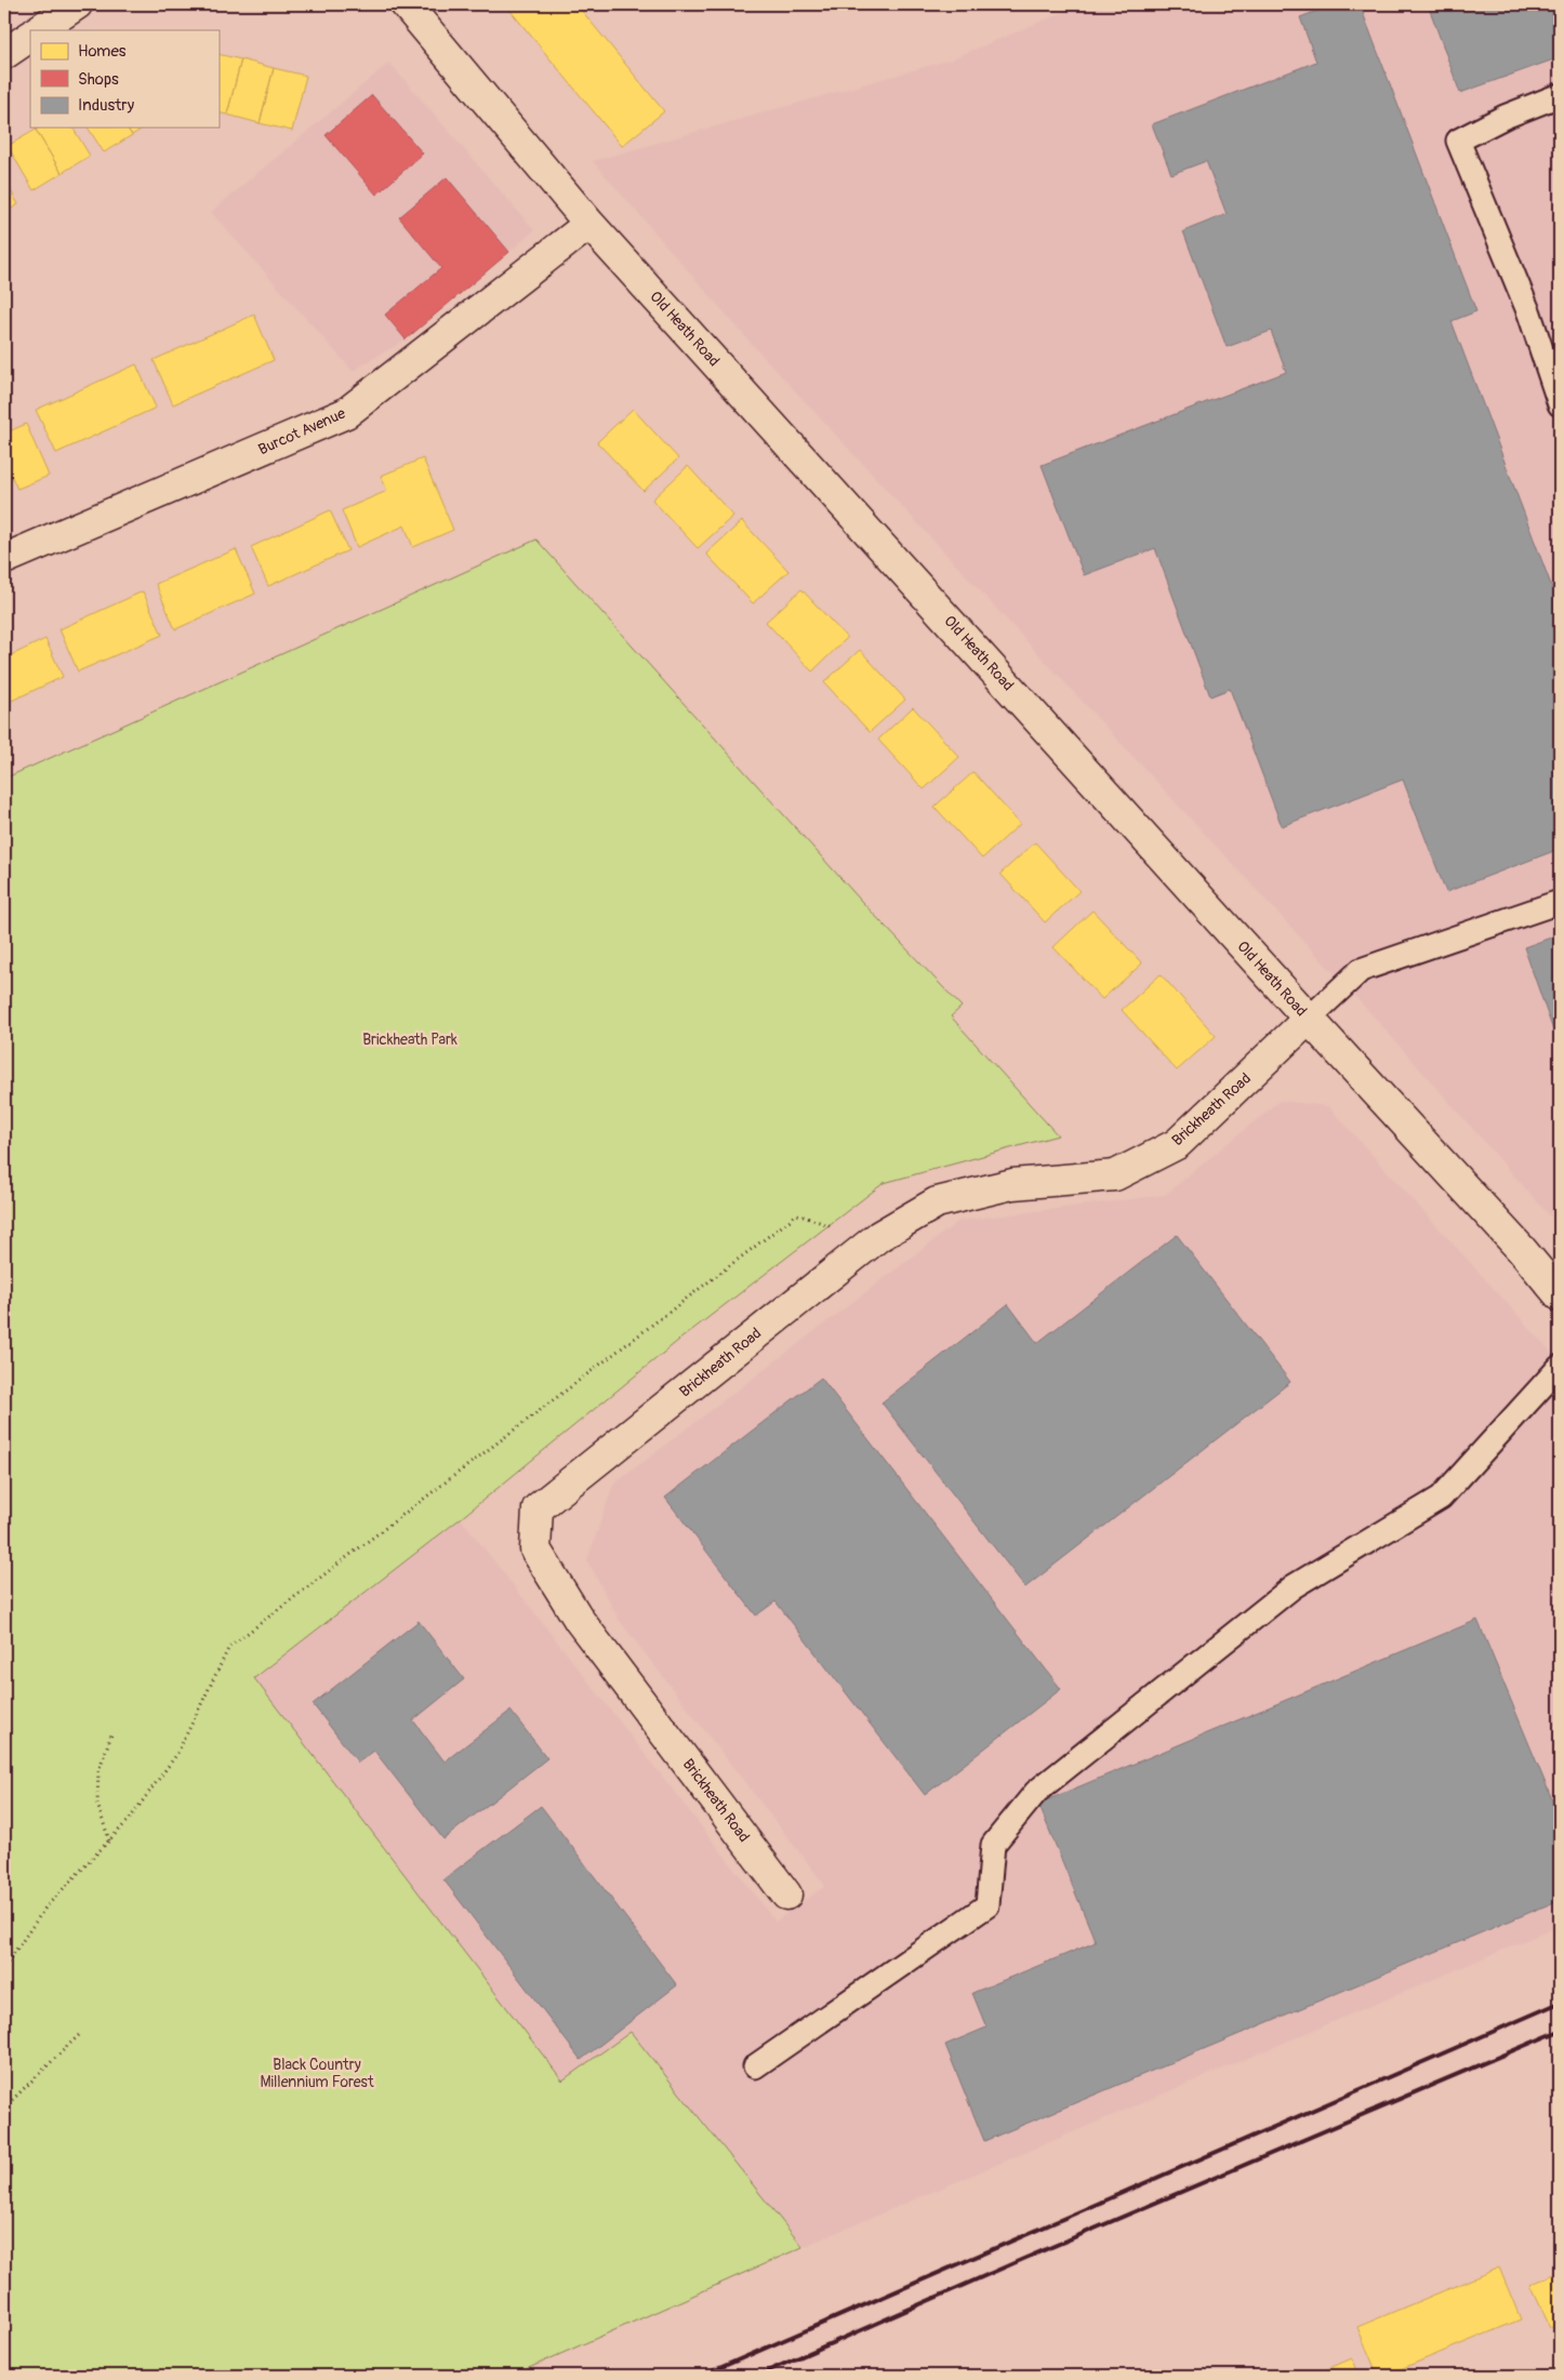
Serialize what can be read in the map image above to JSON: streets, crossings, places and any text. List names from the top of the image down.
{
  "streets": {
    "street": ["Old Heath Road", "Burcot Avenue", "Brickheath Road"]
  },
  "crossings": [
    ["Old Heath Road", "Burcot Avenue"],
    ["Old Heath Road", "Brickheath Road"]
  ],
  "parks": ["Brickheath Park", "Black Country Millennium Forest"],
  "legend": ["Homes", "Shops", "Industry"]
}
